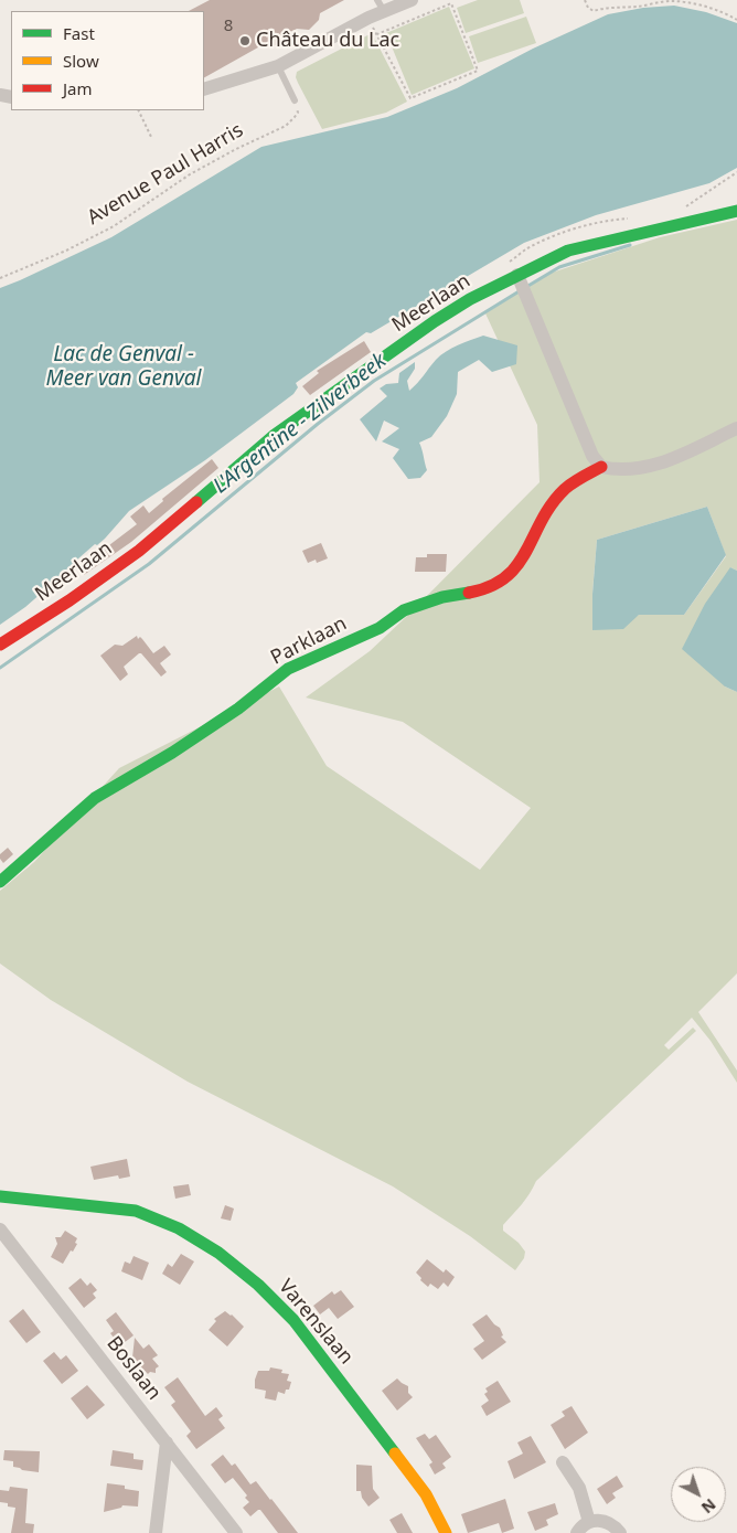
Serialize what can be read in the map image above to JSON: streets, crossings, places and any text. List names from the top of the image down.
{
  "streets": {
    "street": [
      "Meerlaan",
      "Parklaan",
      "Varenslaan",
      "Boslaan"
    ],
    "path": ["Avenue Paul Harris"]
  },
  "water": ["Lac de Genval - Meer van Genval", "L'Argentine - Zilverbeek"],
  "places": ["Château du Lac"],
  "house_numbers": ["8"],
  "legend": ["Fast", "Slow", "Jam"],
  "north": "bottom right"
}
